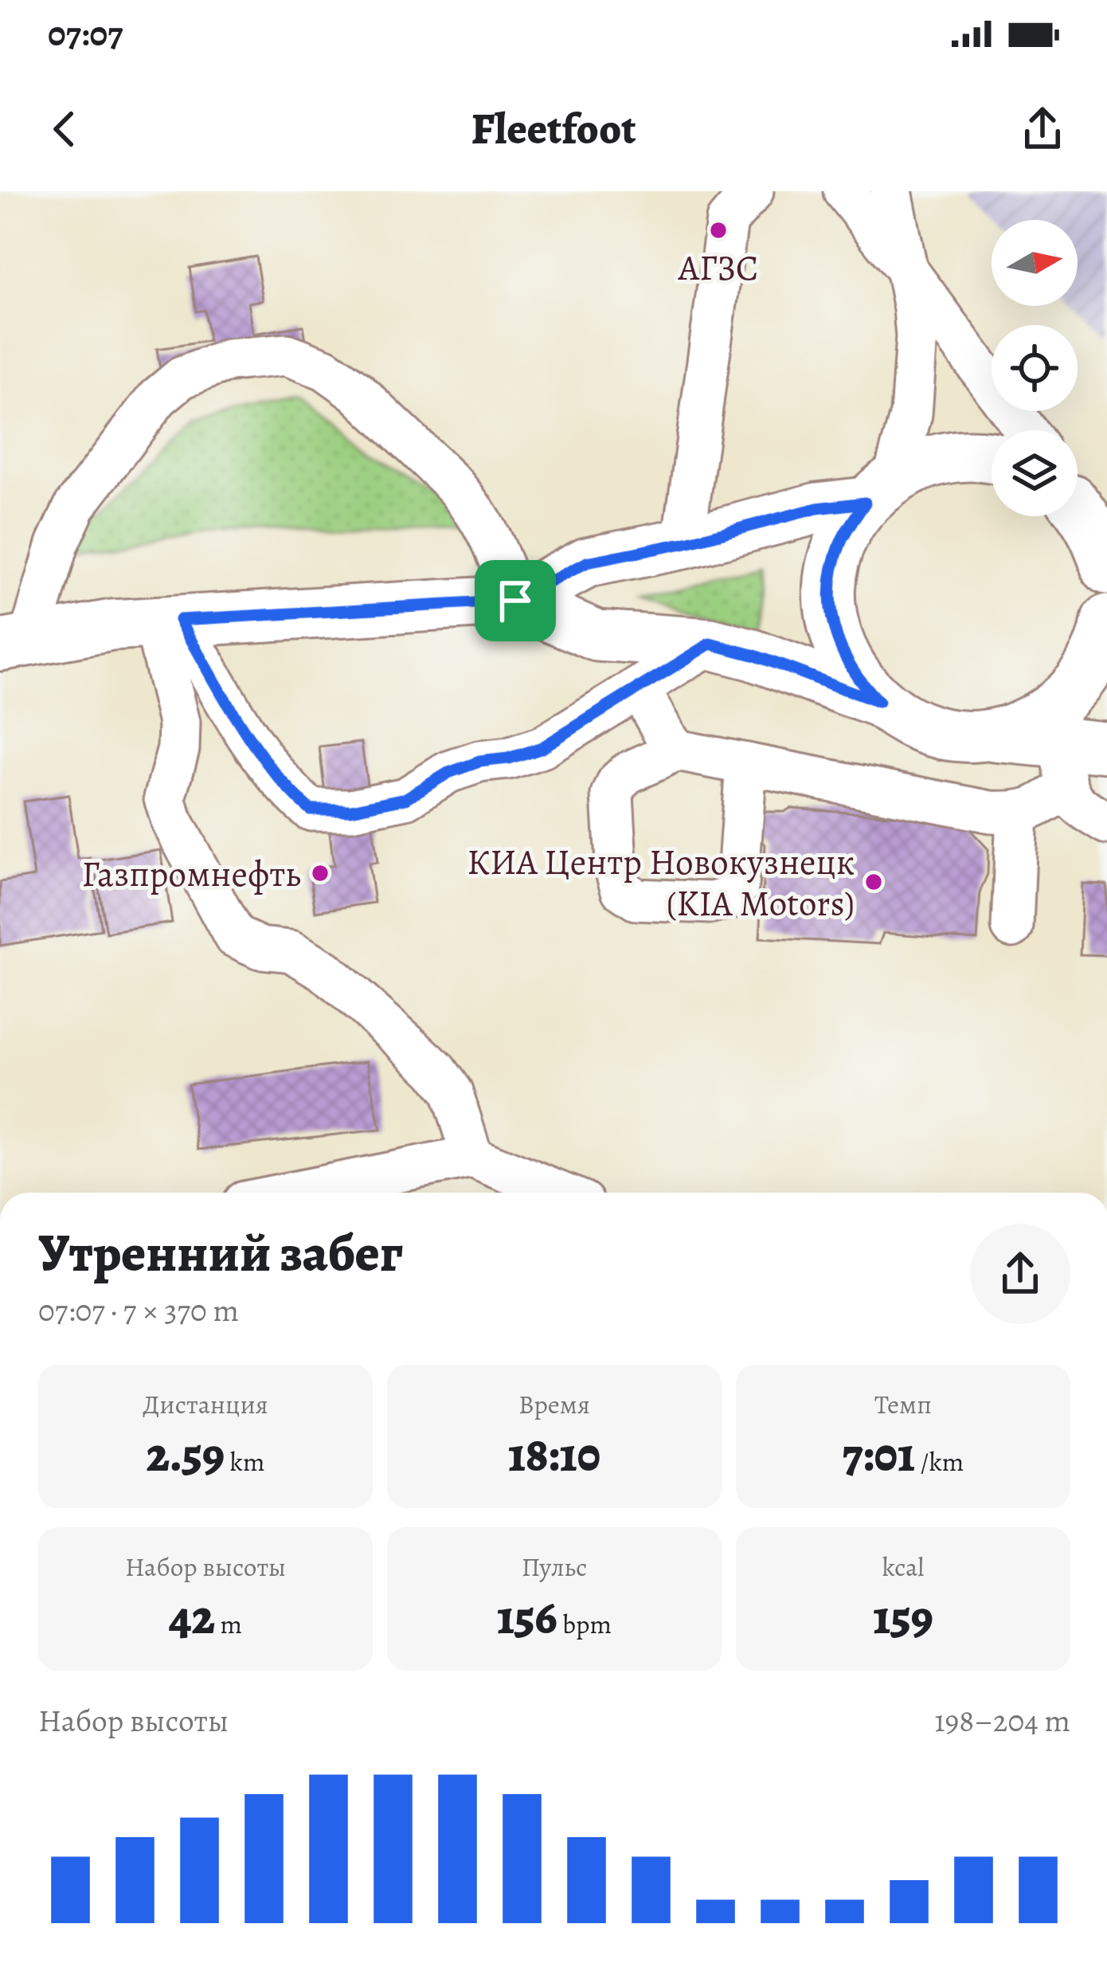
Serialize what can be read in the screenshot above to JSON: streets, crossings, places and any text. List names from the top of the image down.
{
  "places": ["АГЗС", "Газпромнефть", "КИА Центр Новокузнецк (KIA Motors)"],
  "north": "right",
  "page": {
    "status": "07:07",
    "header": "Fleetfoot",
    "heading": ["Утренний забег", "07:07 · 7 × 370 m"],
    "stats": [
      ["Дистанция", "2.59 km"],
      ["Время", "18:10"],
      ["Темп", "7:01 /km"],
      ["Набор высоты", "42 m"],
      ["Пульс", "156 bpm"],
      ["kcal", "159"]
    ],
    "chart": ["Набор высоты", "198–204 m"]
  }
}
